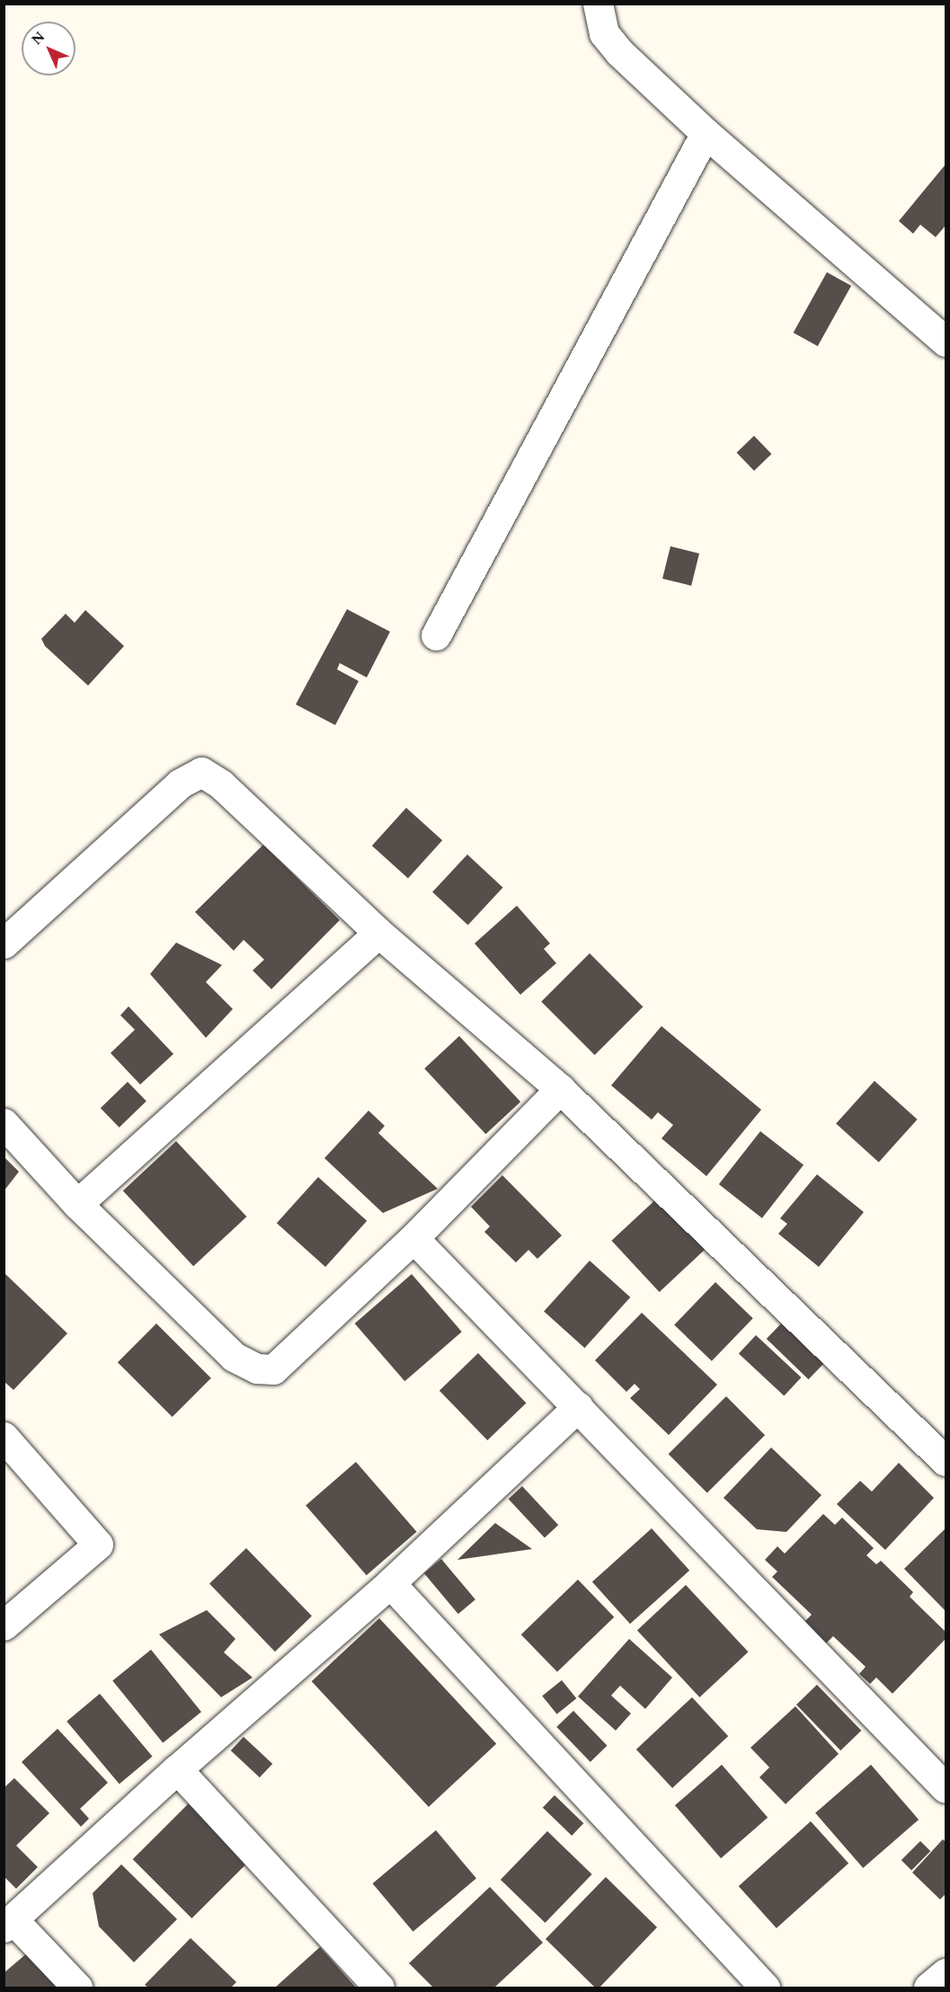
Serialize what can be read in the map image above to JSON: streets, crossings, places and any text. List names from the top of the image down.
{
  "north": "top left"
}
